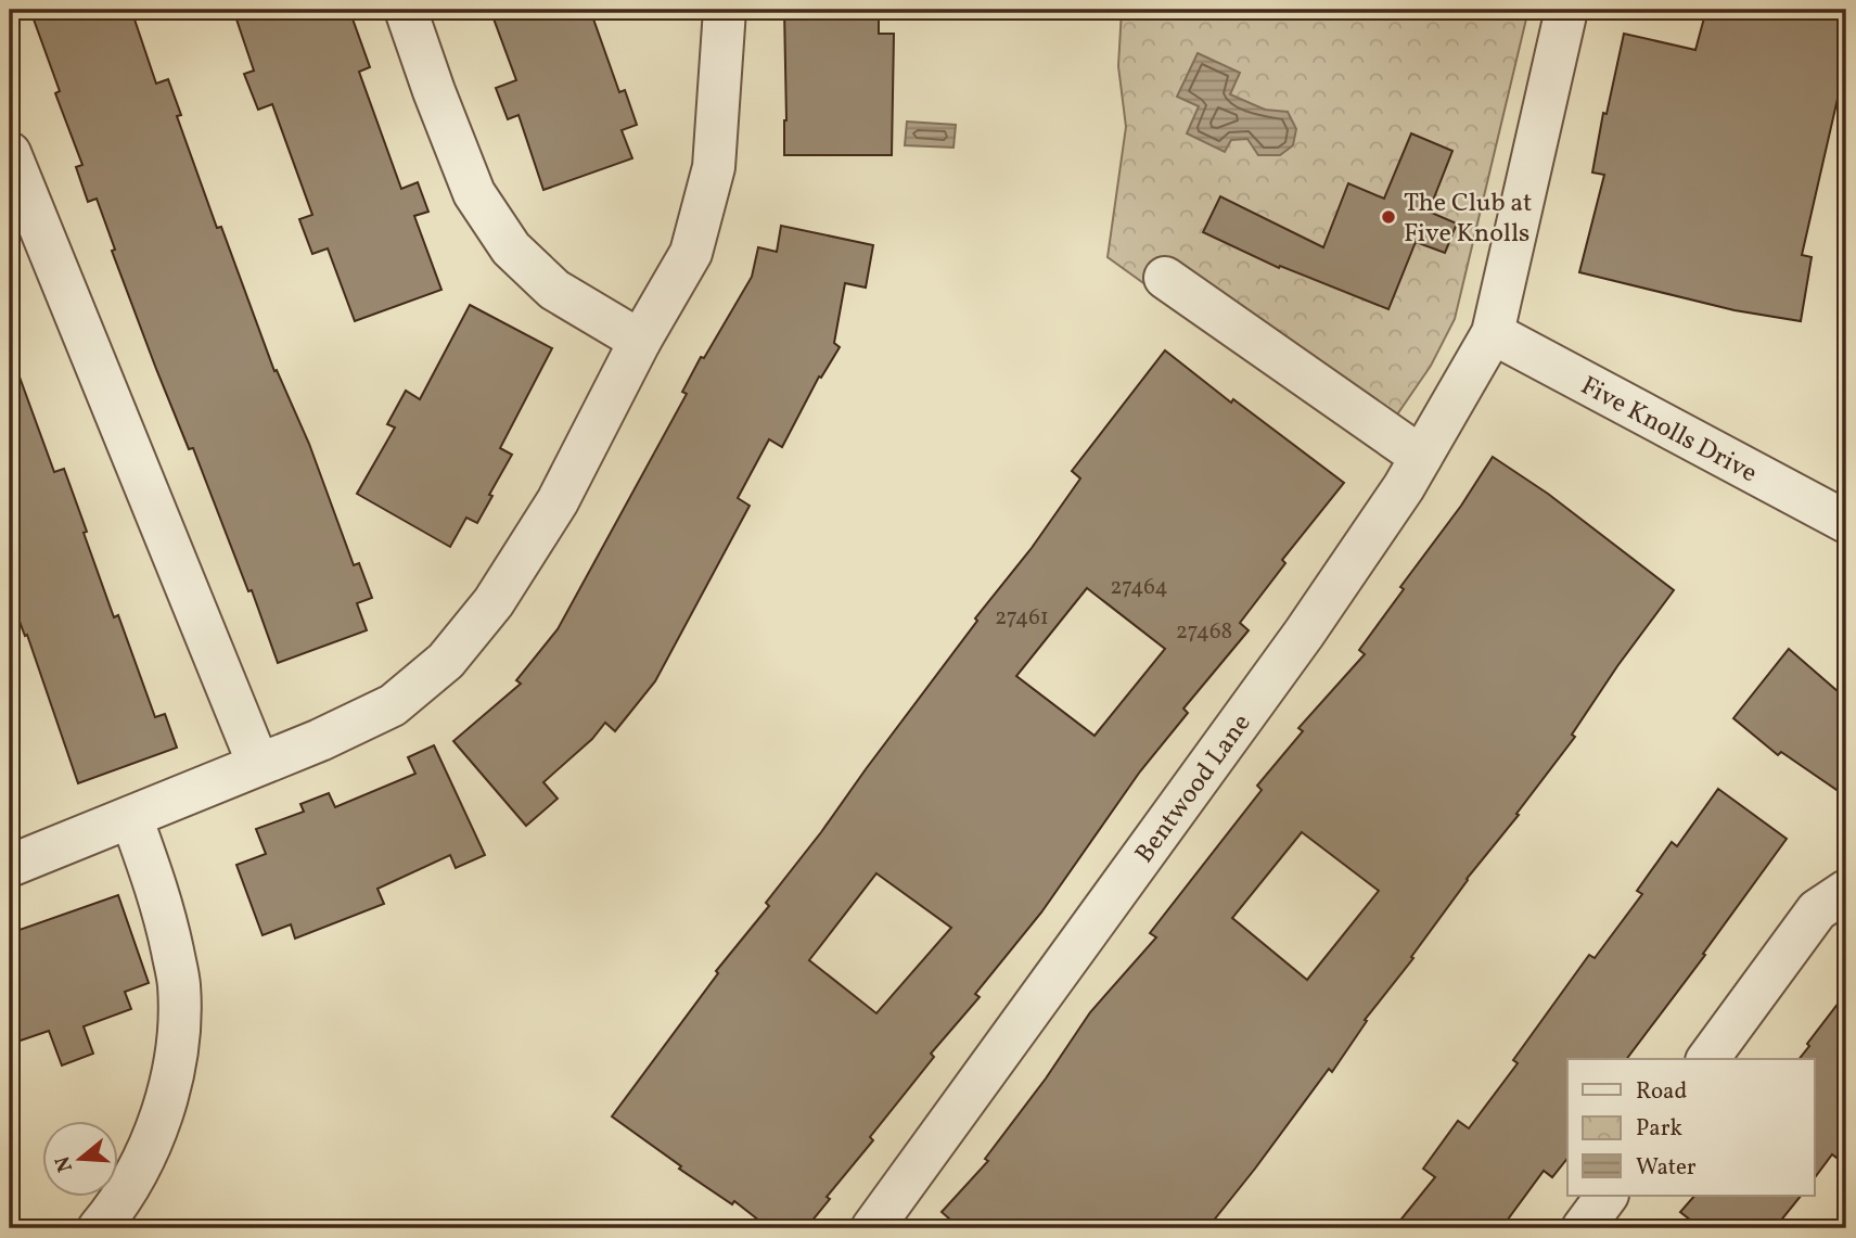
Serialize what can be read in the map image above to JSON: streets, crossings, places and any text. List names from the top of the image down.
{
  "streets": {
    "street": ["Five Knolls Drive", "Bentwood Lane"]
  },
  "crossings": [
    ["Five Knolls Drive", "Bentwood Lane"]
  ],
  "places": ["The Club at Five Knolls"],
  "house_numbers": ["27464", "27461", "27468"],
  "legend": ["Road", "Park", "Water"],
  "north": "left"
}
